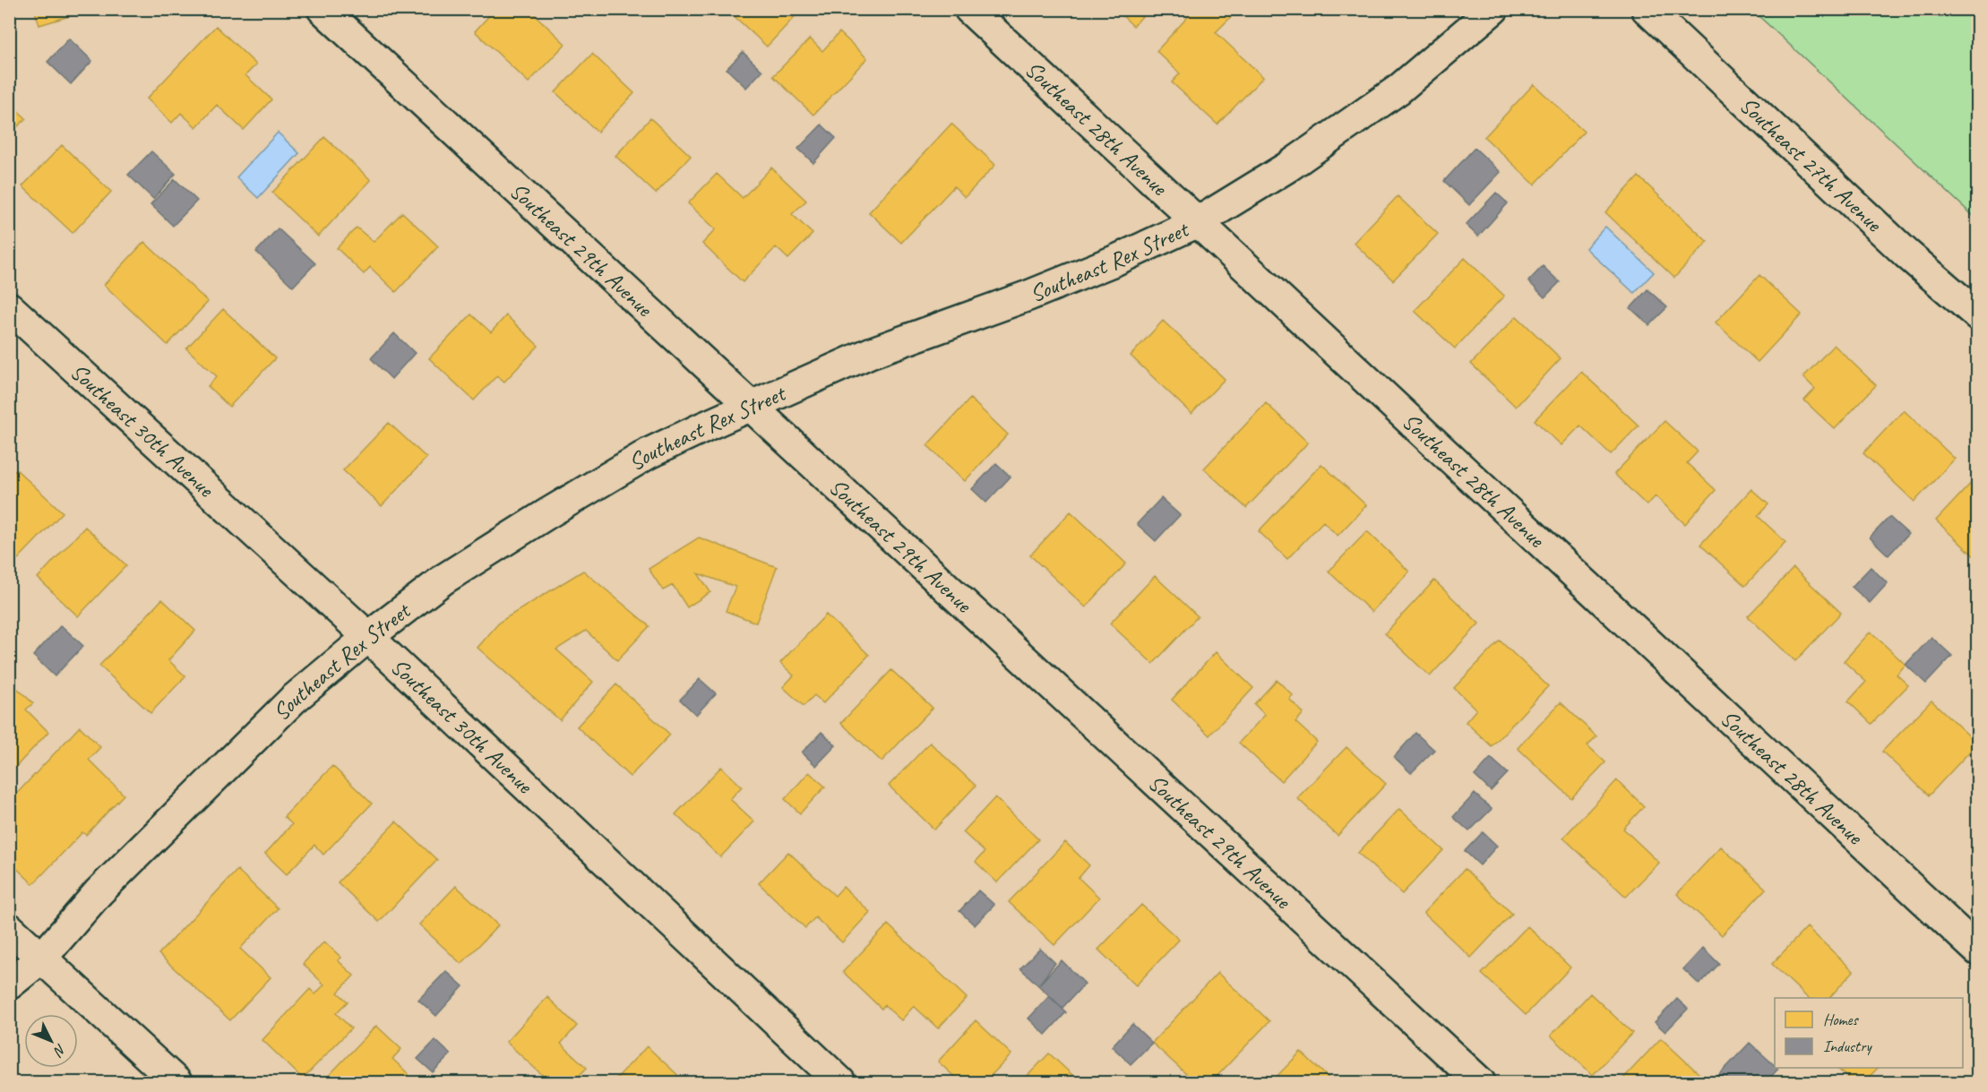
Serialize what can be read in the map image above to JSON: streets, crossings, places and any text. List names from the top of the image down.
{
  "streets": {
    "street": [
      "Southeast 28th Avenue",
      "Southeast 27th Avenue",
      "Southeast 29th Avenue",
      "Southeast Rex Street",
      "Southeast 30th Avenue"
    ]
  },
  "crossings": [
    ["Southeast 28th Avenue", "Southeast Rex Street"],
    ["Southeast 29th Avenue", "Southeast Rex Street"],
    ["Southeast Rex Street", "Southeast 30th Avenue"]
  ],
  "legend": ["Homes", "Industry"],
  "north": "bottom right"
}
